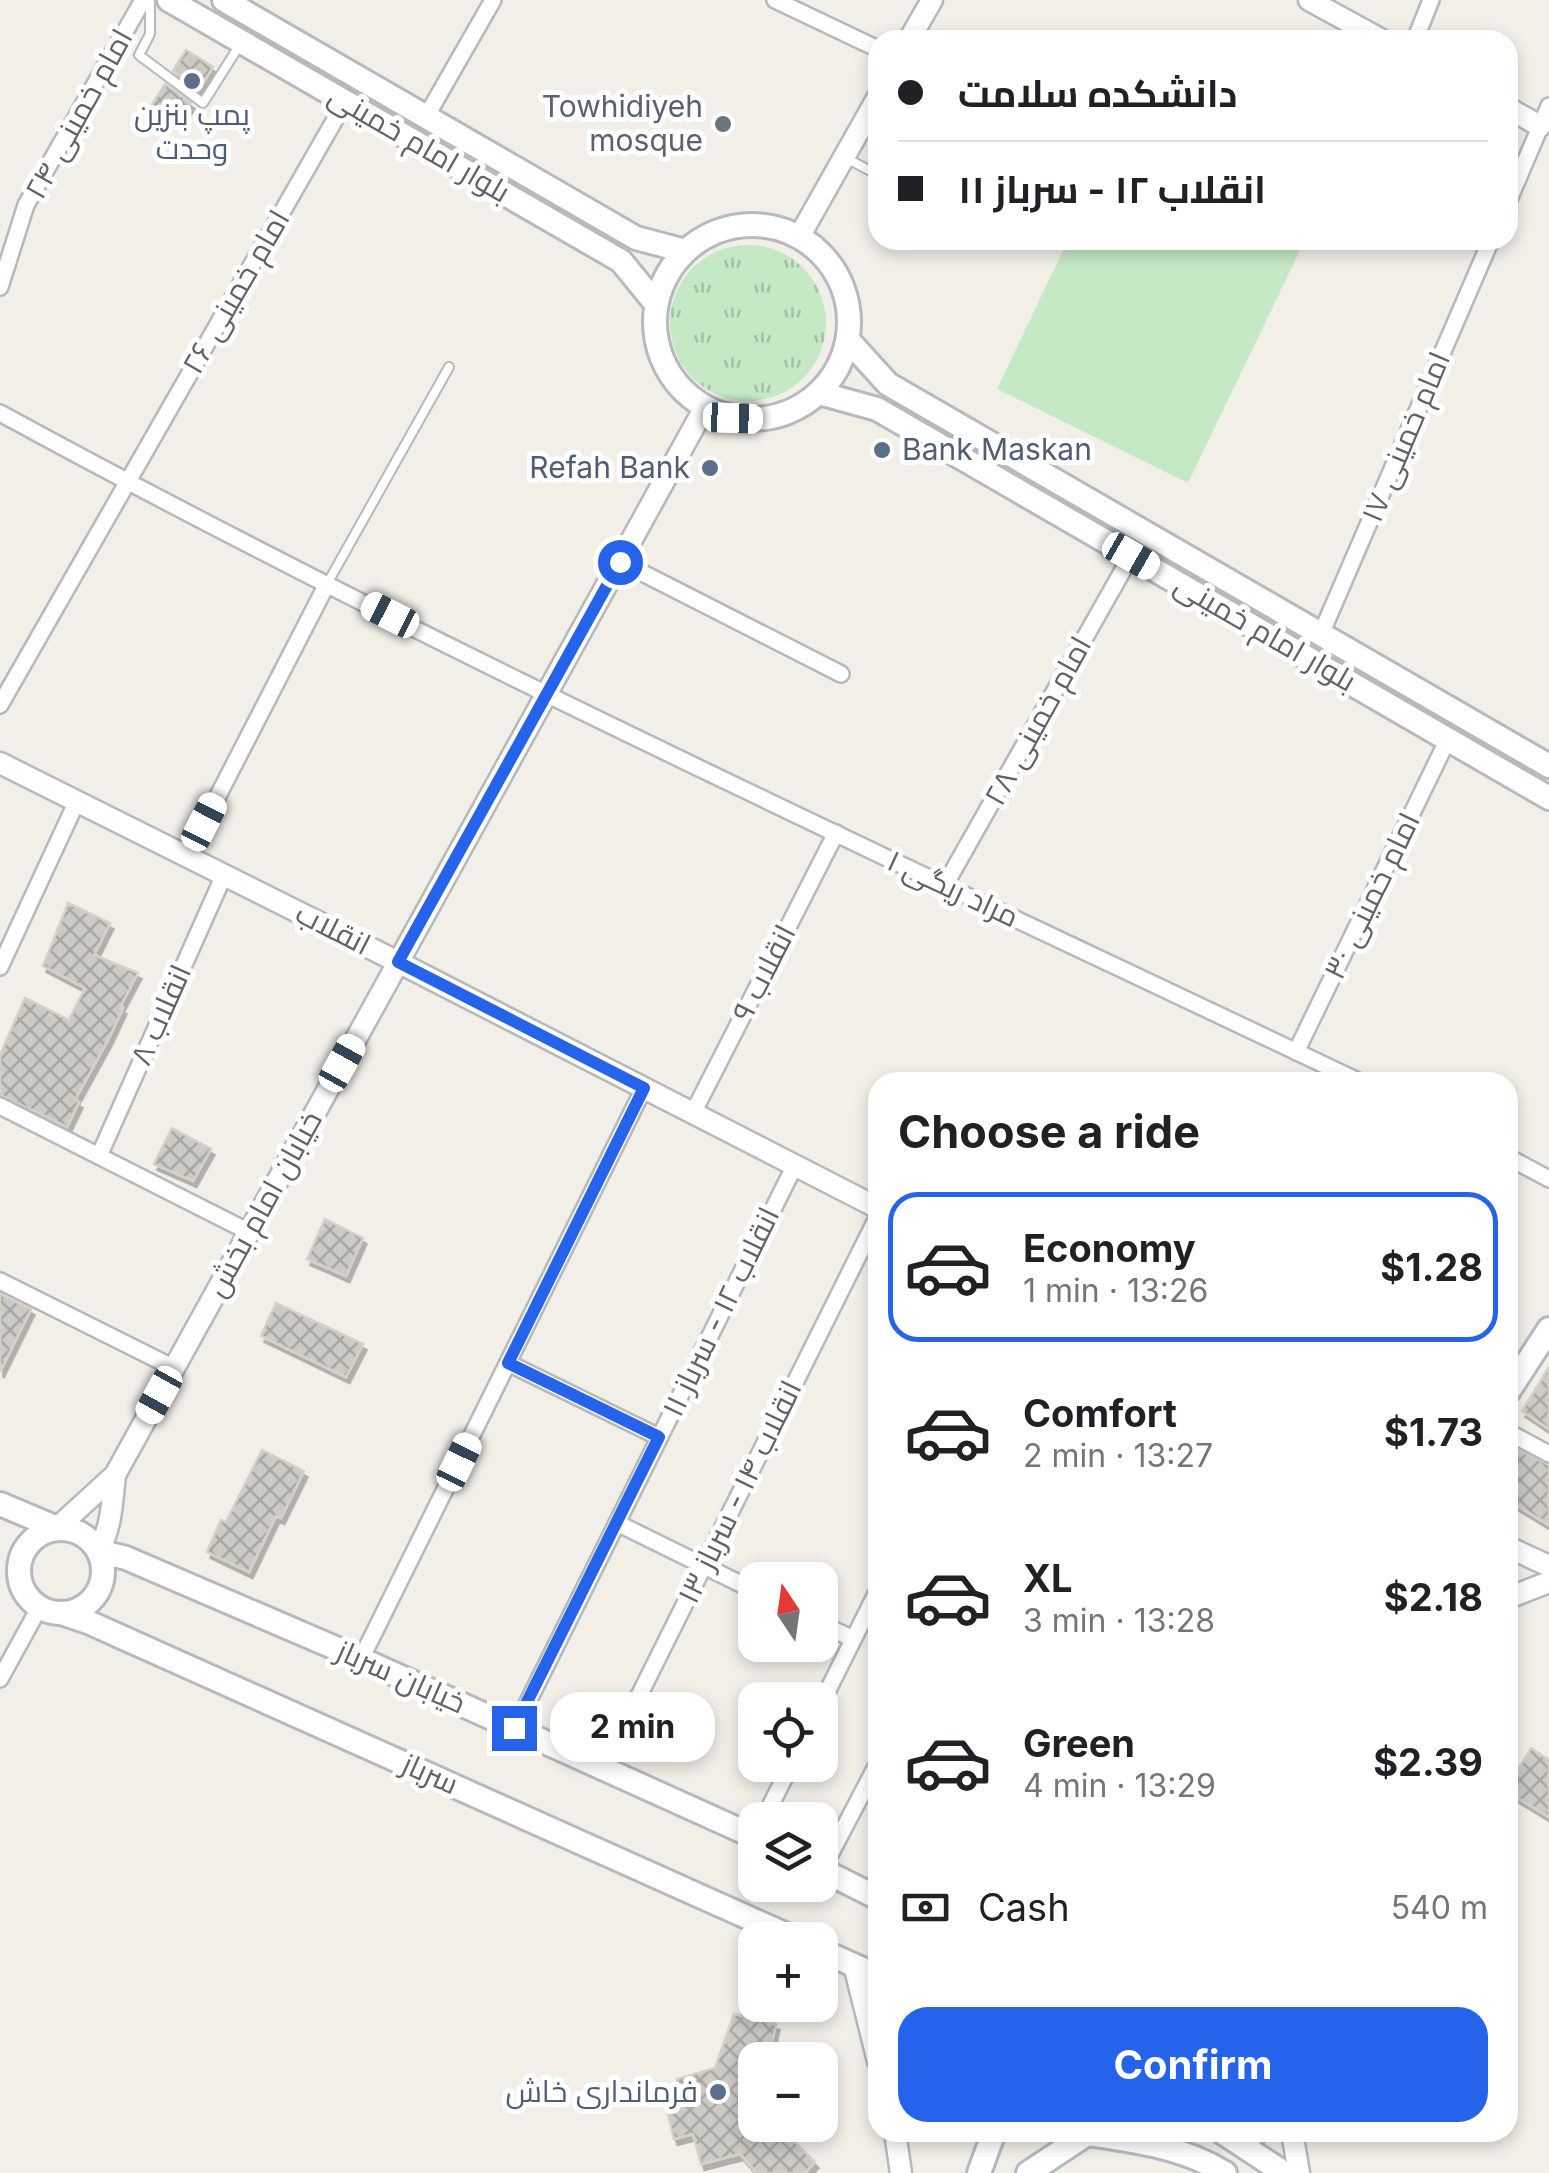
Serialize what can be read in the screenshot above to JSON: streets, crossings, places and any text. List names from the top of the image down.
{
  "streets": {
    "main road": ["بلوار امام خمینی", "خیابان سرباز", "سرباز"],
    "street": [
      "امام خمینی ۲۴",
      "امام خمینی ۲۶",
      "امام خمینی ۱۷",
      "امام خمینی ۲۸",
      "مراد ریگی ۱",
      "امام خمینی ۳۰",
      "انقلاب",
      "انقلاب ۹",
      "انقلاب ۸",
      "خیابان امام بخش",
      "انقلاب ۱۲ - سرباز ۱۱",
      "انقلاب ۱۴ - سرباز ۱۳"
    ]
  },
  "crossings": [
    ["بلوار امام خمینی", "امام خمینی ۲۶"],
    ["بلوار امام خمینی", "امام خمینی ۱۷"],
    ["بلوار امام خمینی", "امام خمینی ۲۸"],
    ["بلوار امام خمینی", "امام خمینی ۳۰"],
    ["بلوار امام خمینی", "خیابان امام بخش"],
    ["امام خمینی ۲۶", "مراد ریگی ۱"],
    ["امام خمینی ۲۸", "مراد ریگی ۱"],
    ["مراد ریگی ۱", "امام خمینی ۳۰"],
    ["مراد ریگی ۱", "انقلاب ۹"],
    ["مراد ریگی ۱", "خیابان امام بخش"],
    ["انقلاب", "انقلاب ۹"],
    ["انقلاب", "انقلاب ۸"],
    ["انقلاب", "خیابان امام بخش"],
    ["انقلاب", "انقلاب ۱۲ - سرباز ۱۱"],
    ["انقلاب ۱۲ - سرباز ۱۱", "خیابان سرباز"],
    ["انقلاب ۱۴ - سرباز ۱۳", "خیابان سرباز"],
    ["خیابان سرباز", "سرباز"]
  ],
  "places": [
    "پمپ بنزین وحدت",
    "Towhidiyeh mosque",
    "Bank Maskan",
    "Refah Bank",
    "فرمانداری خاش"
  ],
  "north": "top",
  "page": {
    "banner": ["دانشکده سلامت", "انقلاب ۱۲ - سرباز ۱۱"],
    "heading": "Choose a ride",
    "list": [
      {
        "name": "Economy",
        "note": "1 min · 13:26",
        "value": "$1.28"
      },
      {
        "name": "Comfort",
        "note": "2 min · 13:27",
        "value": "$1.73"
      },
      {
        "name": "XL",
        "note": "3 min · 13:28",
        "value": "$2.18"
      },
      {
        "name": "Green",
        "note": "4 min · 13:29",
        "value": "$2.39"
      }
    ],
    "map_buttons": ["+", "−"],
    "bubble": "2 min",
    "pay": ["Cash", "540 m"],
    "buttons": "Confirm"
  }
}
